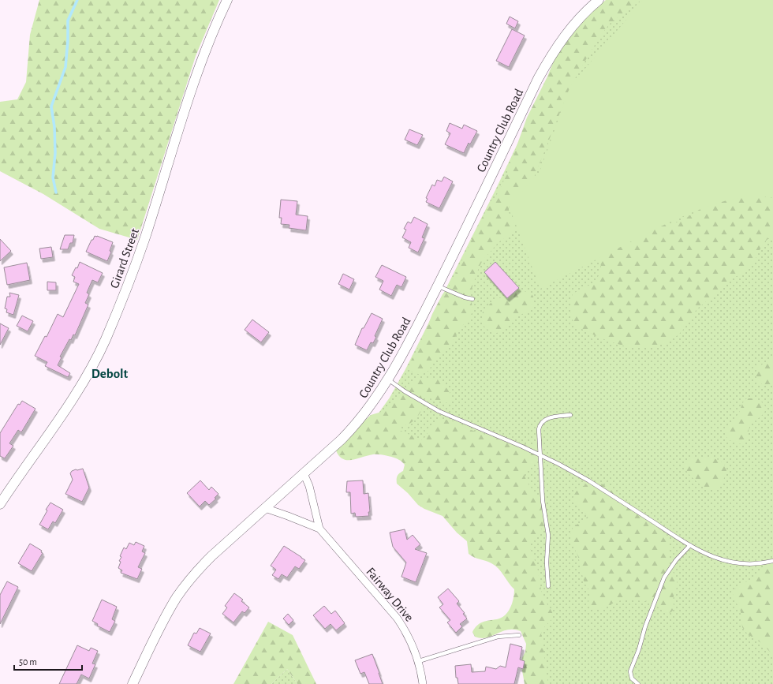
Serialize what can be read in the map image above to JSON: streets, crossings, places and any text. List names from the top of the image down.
{
  "streets": {
    "street": ["Country Club Road", "Girard Street", "Fairway Drive"]
  },
  "crossings": [
    ["Country Club Road", "Fairway Drive"]
  ],
  "districts": ["Debolt"],
  "scale_bar": "50 m"
}
